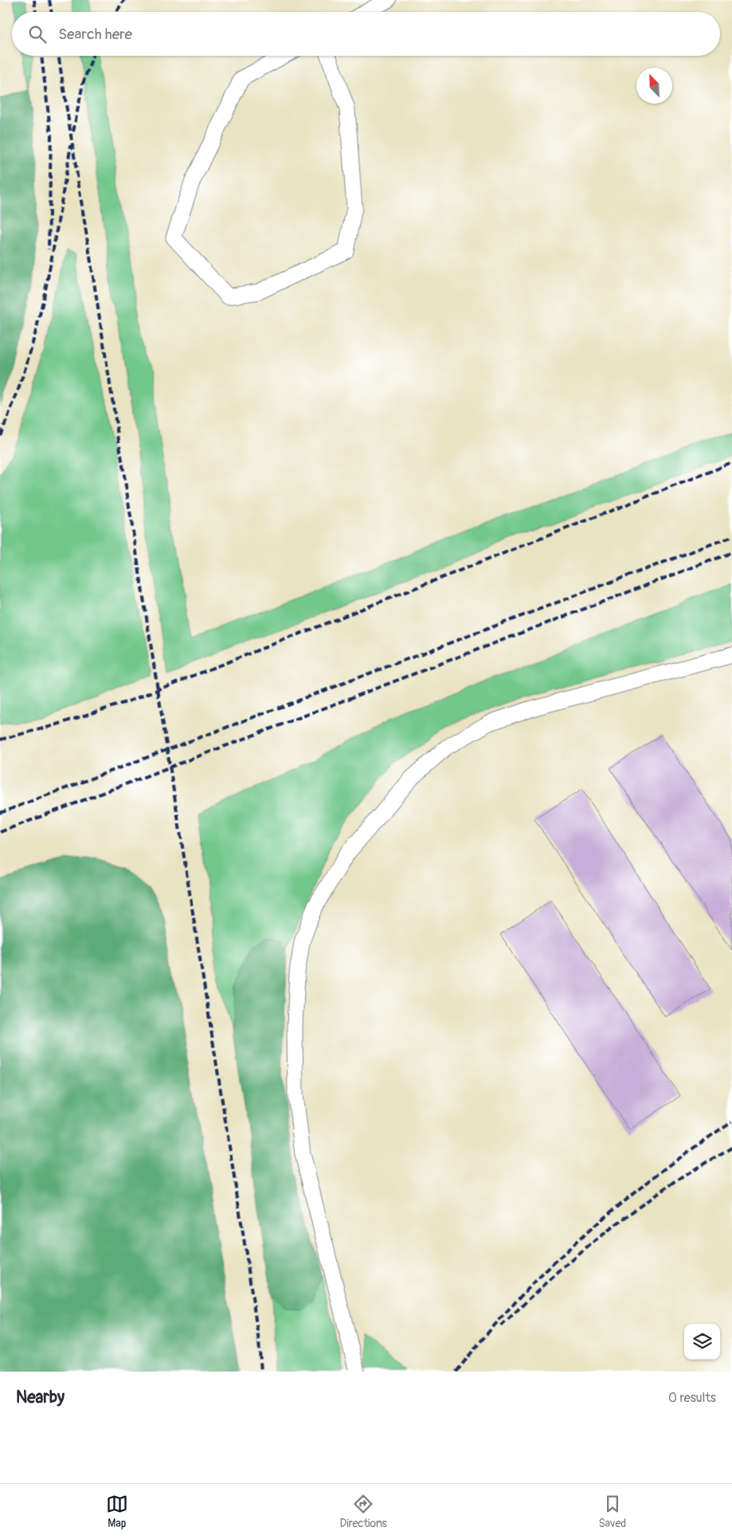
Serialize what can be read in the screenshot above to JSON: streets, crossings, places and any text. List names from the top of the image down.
{
  "north": "top left",
  "page": {
    "search": "Search here",
    "heading": ["Nearby", "0 results"],
    "nav": ["Map", "Directions", "Saved"]
  }
}
